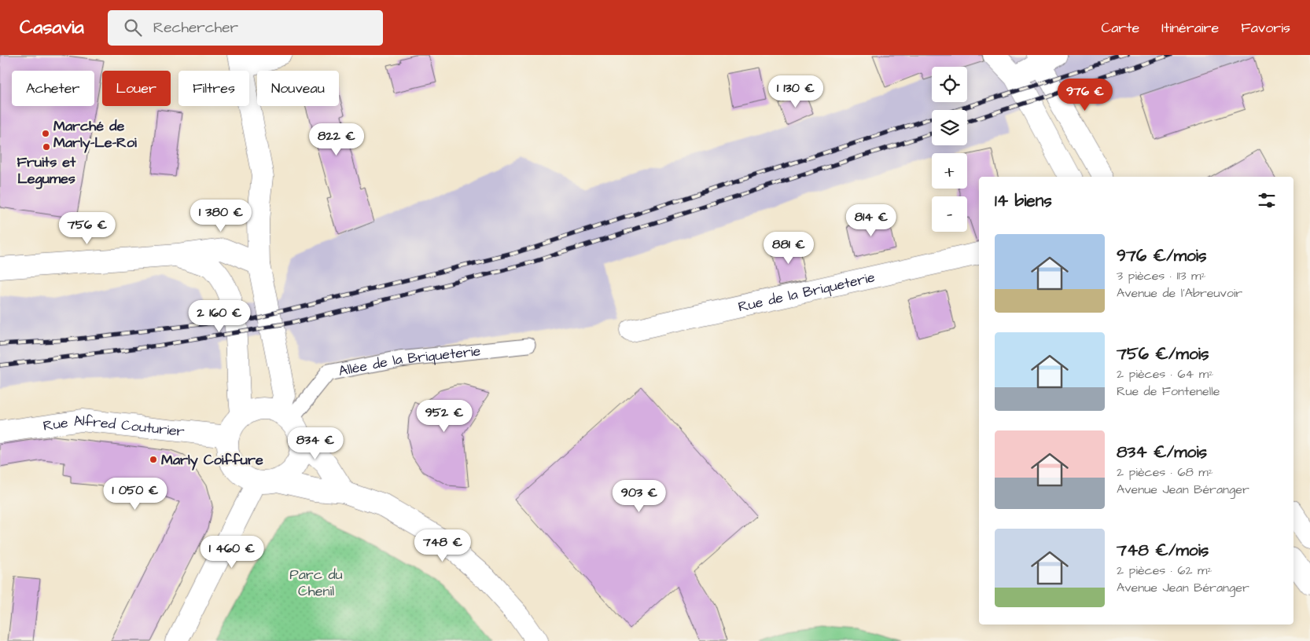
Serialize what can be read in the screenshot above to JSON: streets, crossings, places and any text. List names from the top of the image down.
{
  "streets": {
    "street": ["Rue de la Briqueterie", "Rue Alfred Couturier"],
    "lane": ["Allée de la Briqueterie"]
  },
  "crossings": [
    ["Allée de la Briqueterie", "Rue Alfred Couturier"]
  ],
  "parks": ["Parc du Chenil"],
  "places": ["Marché de Marly-Le-Roi", "Fruits et Legumes", "Marly Coiffure"],
  "page": {
    "header": "Casavia",
    "search": "Rechercher",
    "nav": ["Carte", "Itinéraire", "Favoris"],
    "map_buttons": ["+", "−"],
    "chip": [
      "Acheter",
      "Louer",
      "Filtres",
      "Nouveau"
    ],
    "price": [
      "1 130 €",
      "976 €",
      "822 €",
      "1 380 €",
      "814 €",
      "756 €",
      "881 €",
      "2 160 €",
      "952 €",
      "834 €",
      "1 050 €",
      "903 €",
      "748 €",
      "1 460 €"
    ],
    "heading": "14 biens",
    "list": [
      {
        "name": "976 €/mois",
        "note": "3 pièces · 113 m² · Avenue de l'Abreuvoir"
      },
      {
        "name": "756 €/mois",
        "note": "2 pièces · 64 m² · Rue de Fontenelle"
      },
      {
        "name": "834 €/mois",
        "note": "2 pièces · 68 m² · Avenue Jean Béranger"
      },
      {
        "name": "748 €/mois",
        "note": "2 pièces · 62 m² · Avenue Jean Béranger"
      }
    ]
  }
}
